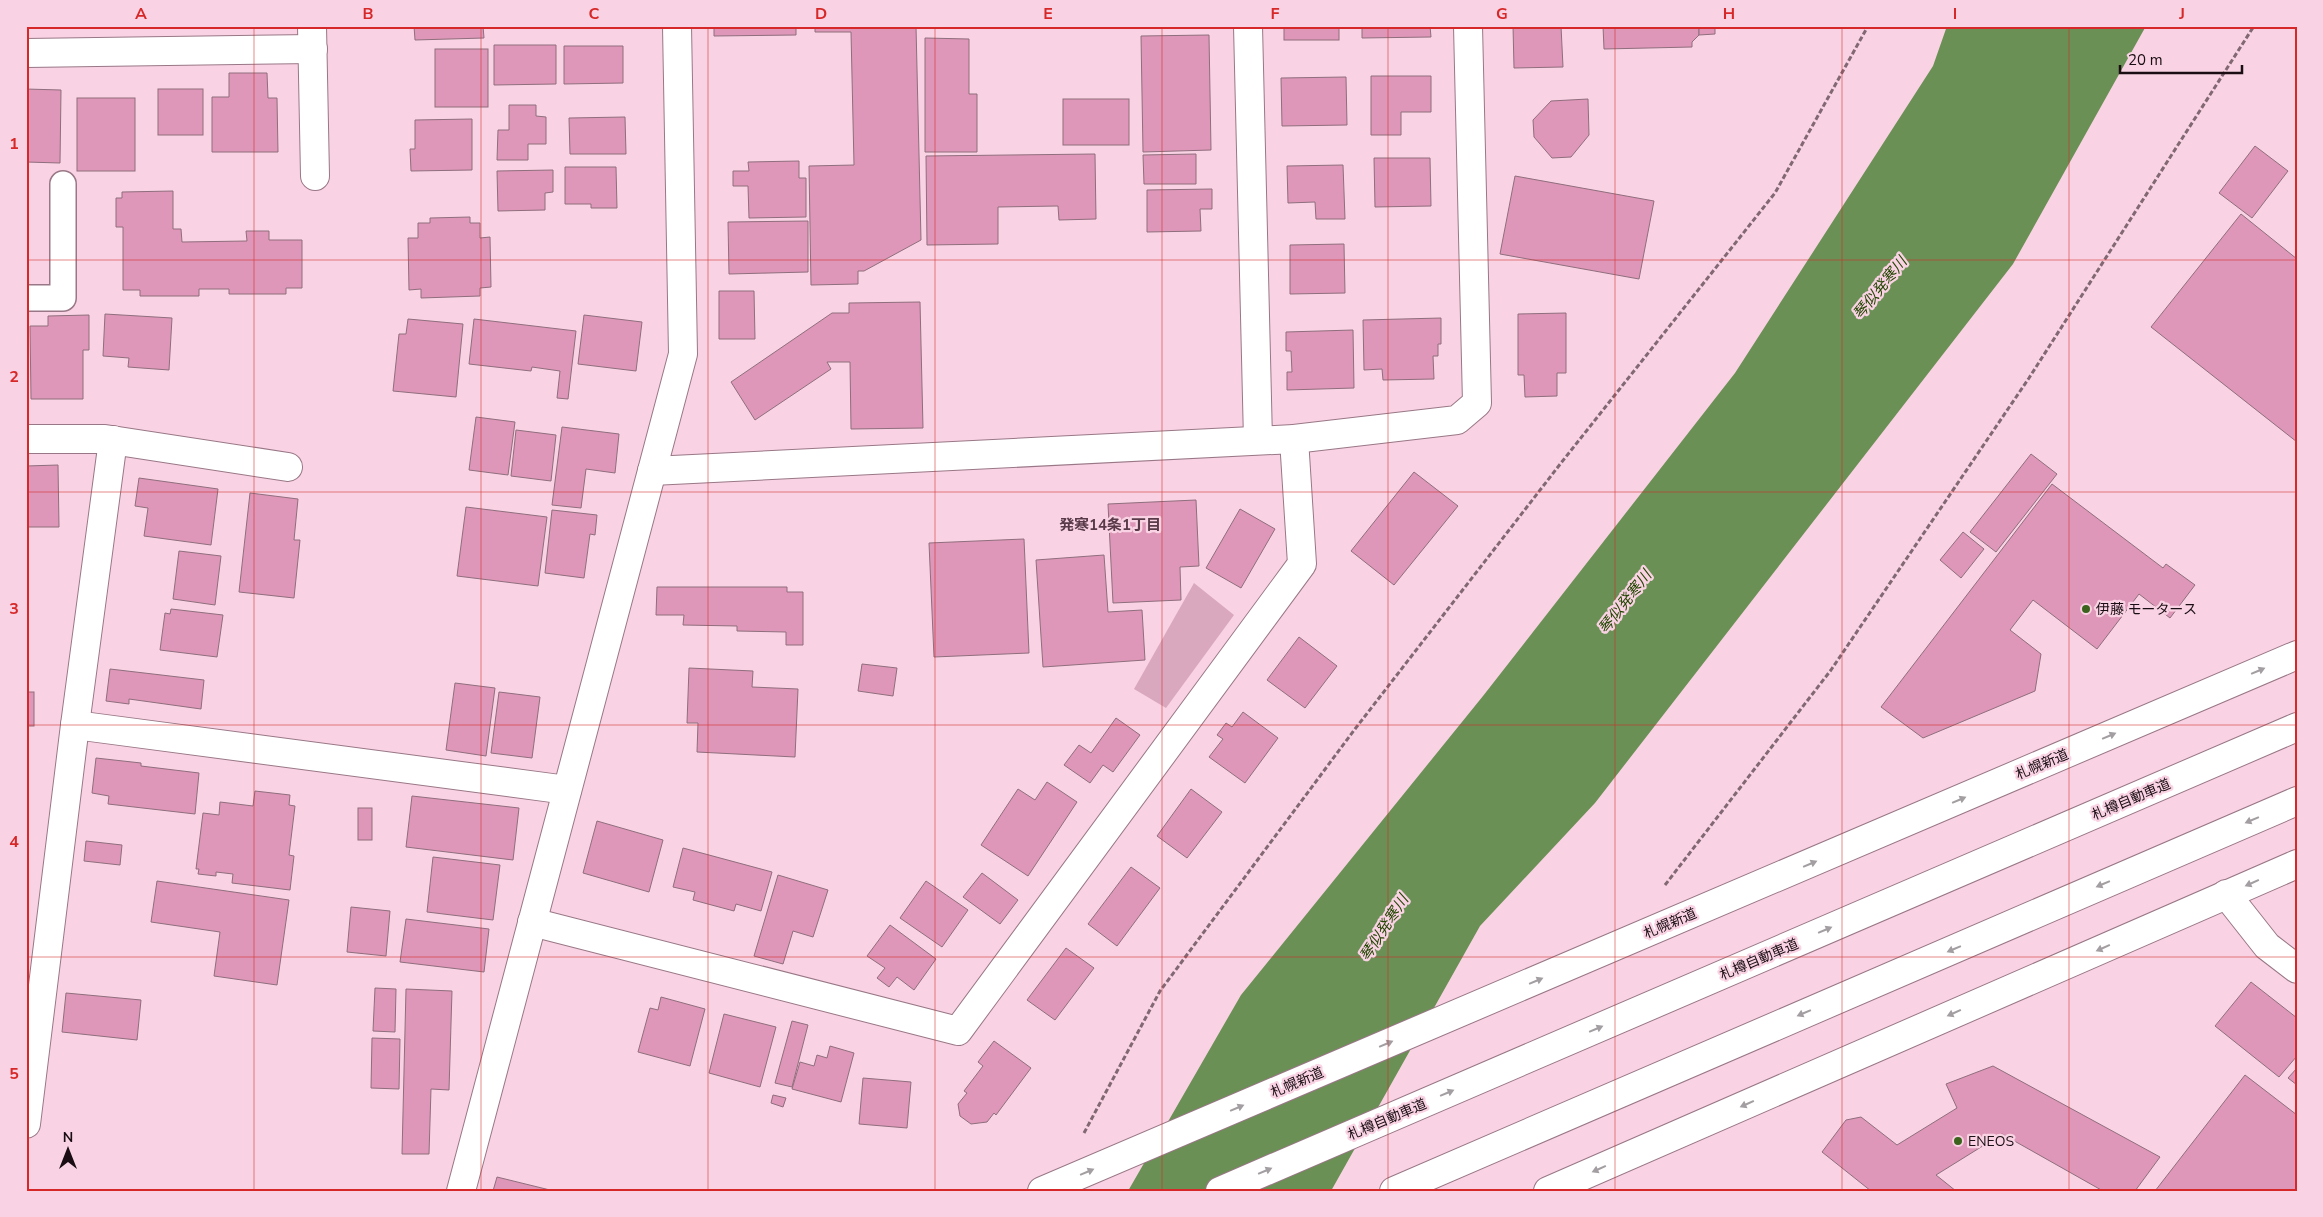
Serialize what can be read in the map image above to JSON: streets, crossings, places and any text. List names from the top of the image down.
{
  "streets": {
    "main road": ["札幌新道", "札樽自動車道"]
  },
  "districts": ["発寒14条1丁目"],
  "water": ["琴似発寒川"],
  "places": ["伊藤 モータース", "ENEOS"],
  "scale_bar": "20 m",
  "north": "top",
  "grid": {
    "columns": [
      "A",
      "B",
      "C",
      "D",
      "E",
      "F",
      "G",
      "H",
      "I",
      "J"
    ],
    "rows": [
      "1",
      "2",
      "3",
      "4",
      "5"
    ]
  }
}
